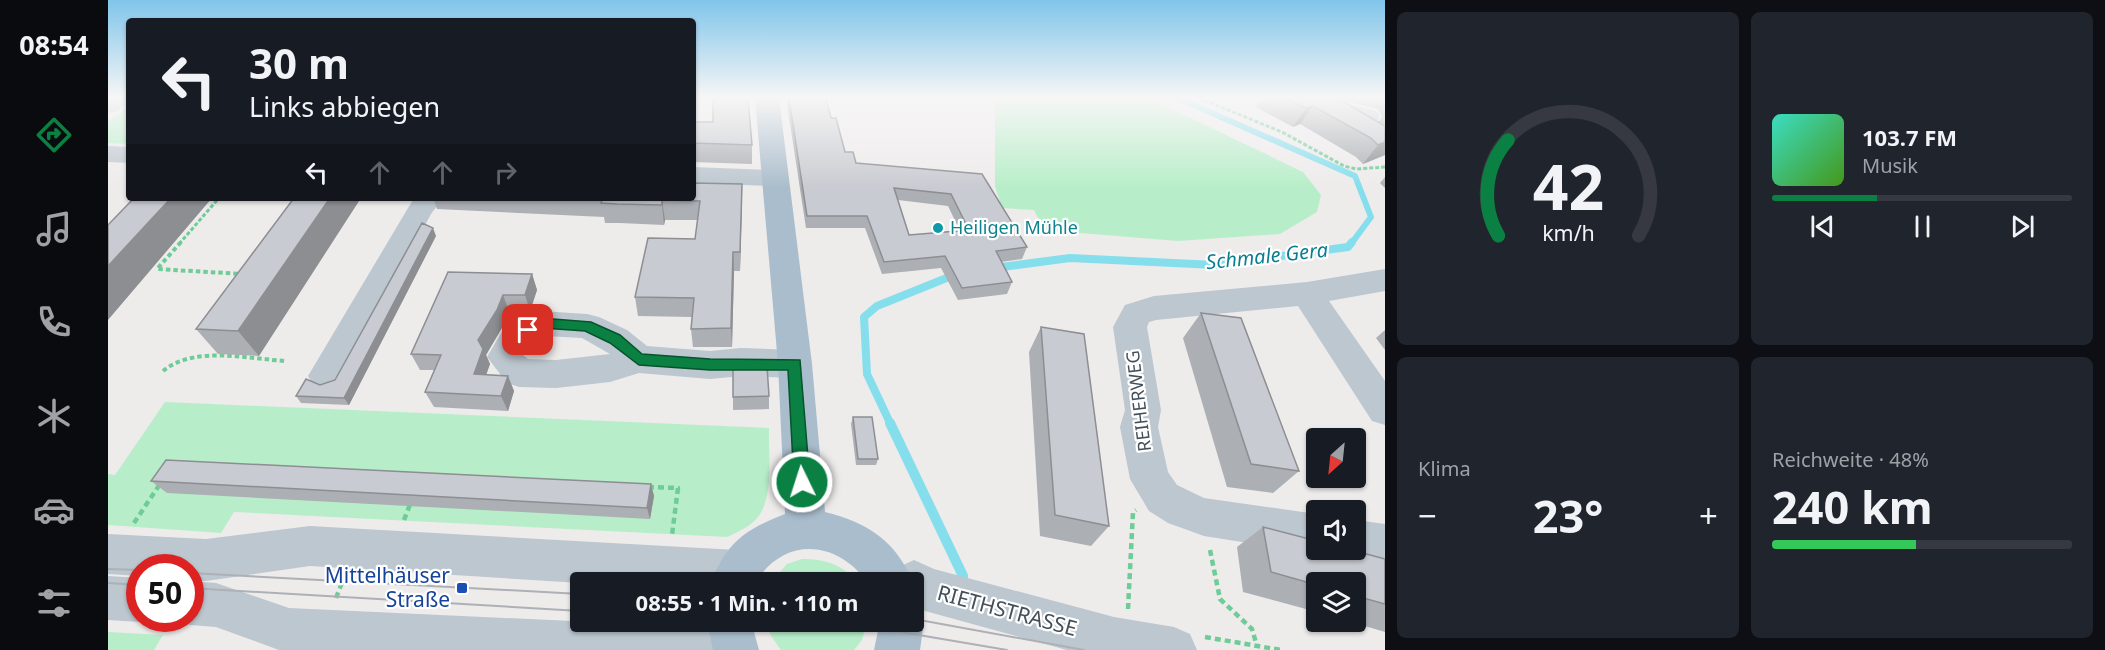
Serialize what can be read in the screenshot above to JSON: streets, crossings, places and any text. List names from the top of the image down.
{
  "streets": {
    "street": ["REIHERWEG", "RIETHSTRASSE"]
  },
  "water": ["Schmale Gera"],
  "places": {
    "other": ["Heiligen Mühle"],
    "transit": ["Mittelhäuser Straße"]
  },
  "north": "bottom left",
  "page": {
    "tabs": "08:54",
    "turn": ["30 m", "Links abbiegen"],
    "song": ["103.7 FM", "Musik"],
    "tile": [
      "Klima",
      ["Reichweite · 48%", "240 km"]
    ],
    "heat": ["−", "23°", "+"],
    "limit": "50",
    "trip": "08:55 · 1 Min. · 110 m",
    "gauge": ["42", "km/h"]
  }
}
